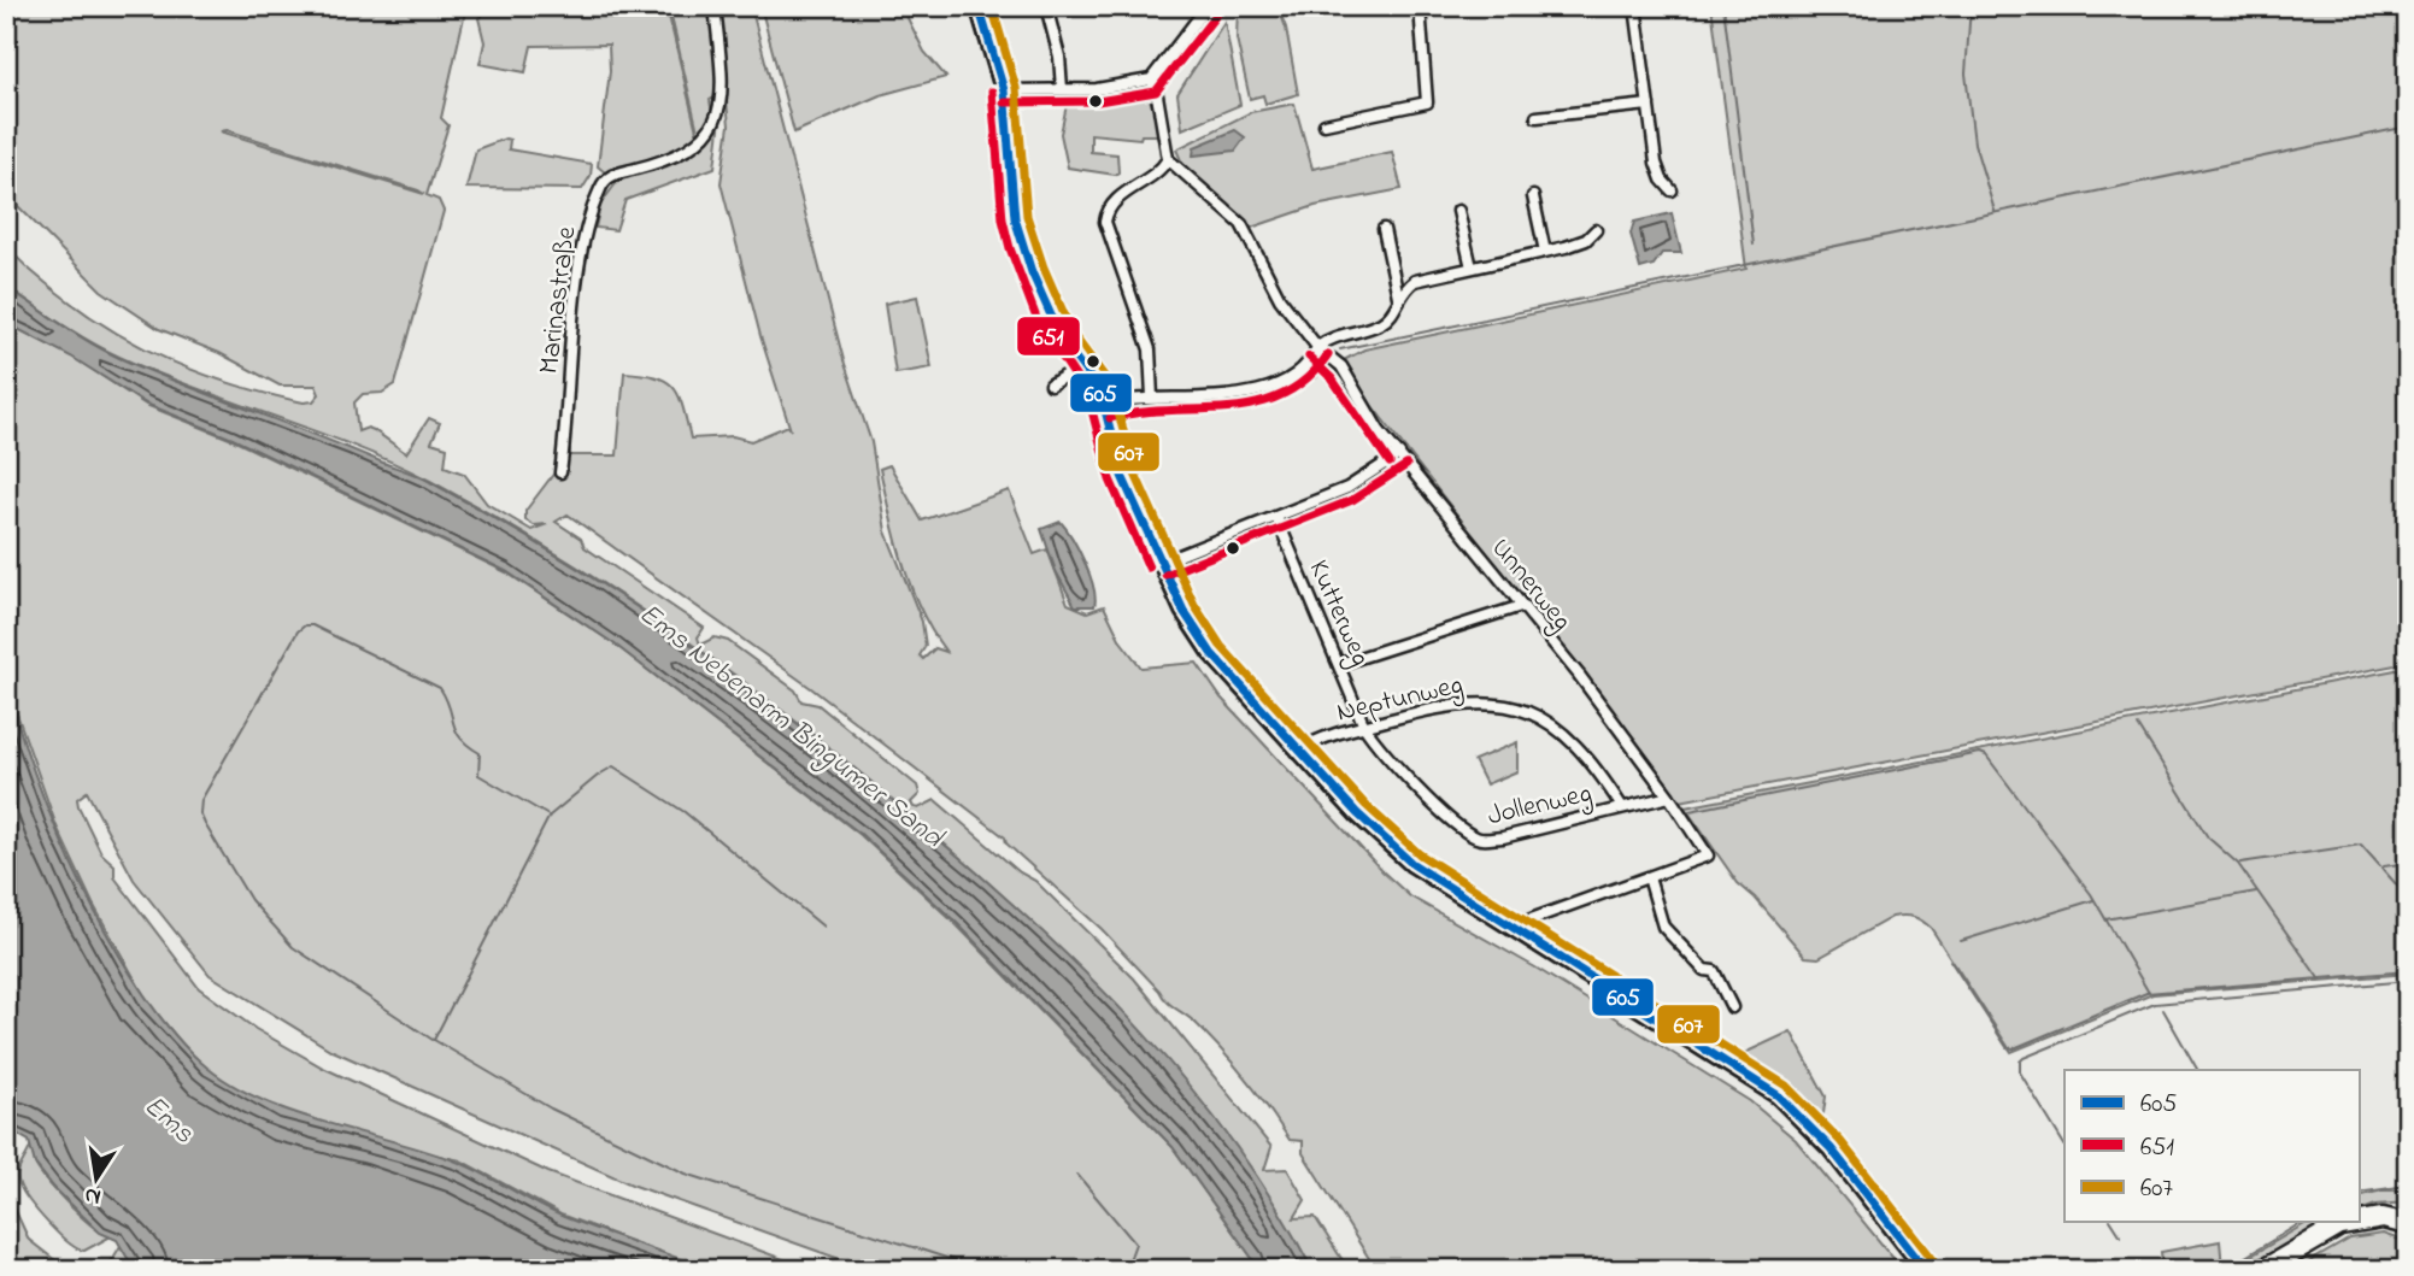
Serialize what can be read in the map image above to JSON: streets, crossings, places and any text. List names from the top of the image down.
{
  "streets": {
    "street": [
      "Marinastraße",
      "Unnerweg",
      "Kutterweg",
      "Neptunweg",
      "Jollenweg"
    ]
  },
  "crossings": [
    ["Unnerweg", "Jollenweg"],
    ["Kutterweg", "Neptunweg"],
    ["Kutterweg", "Jollenweg"],
    ["Neptunweg", "Jollenweg"]
  ],
  "water": ["Ems Nebenarm Bingumer Sand", "Ems"],
  "lines": ["transit line 605", "transit line 607", "transit line 651"],
  "legend": ["605", "651", "607"],
  "north": "bottom"
}
